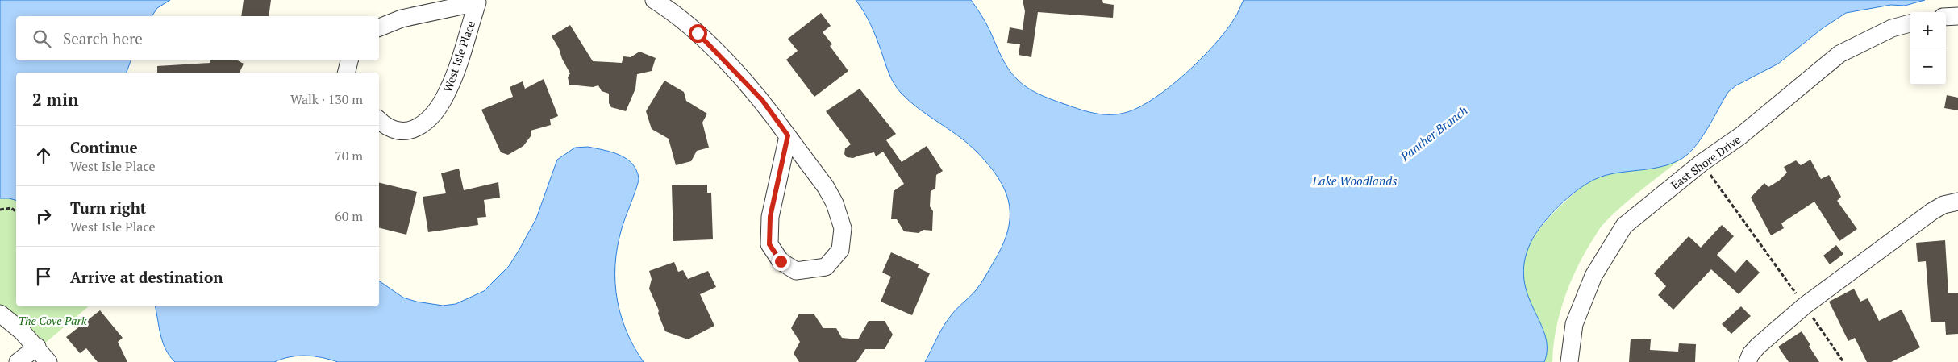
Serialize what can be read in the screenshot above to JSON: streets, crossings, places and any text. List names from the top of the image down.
{
  "streets": {
    "street": ["West Isle Place", "East Shore Drive"]
  },
  "water": ["Panther Branch", "Lake Woodlands"],
  "parks": ["The Cove Park"],
  "page": {
    "map_buttons": ["+", "−"],
    "search": "Search here",
    "heading": ["2 min", "Walk · 130 m"],
    "list": [
      ["Continue", "West Isle Place", "70 m"],
      ["Turn right", "West Isle Place", "60 m"],
      "Arrive at destination"
    ]
  }
}
